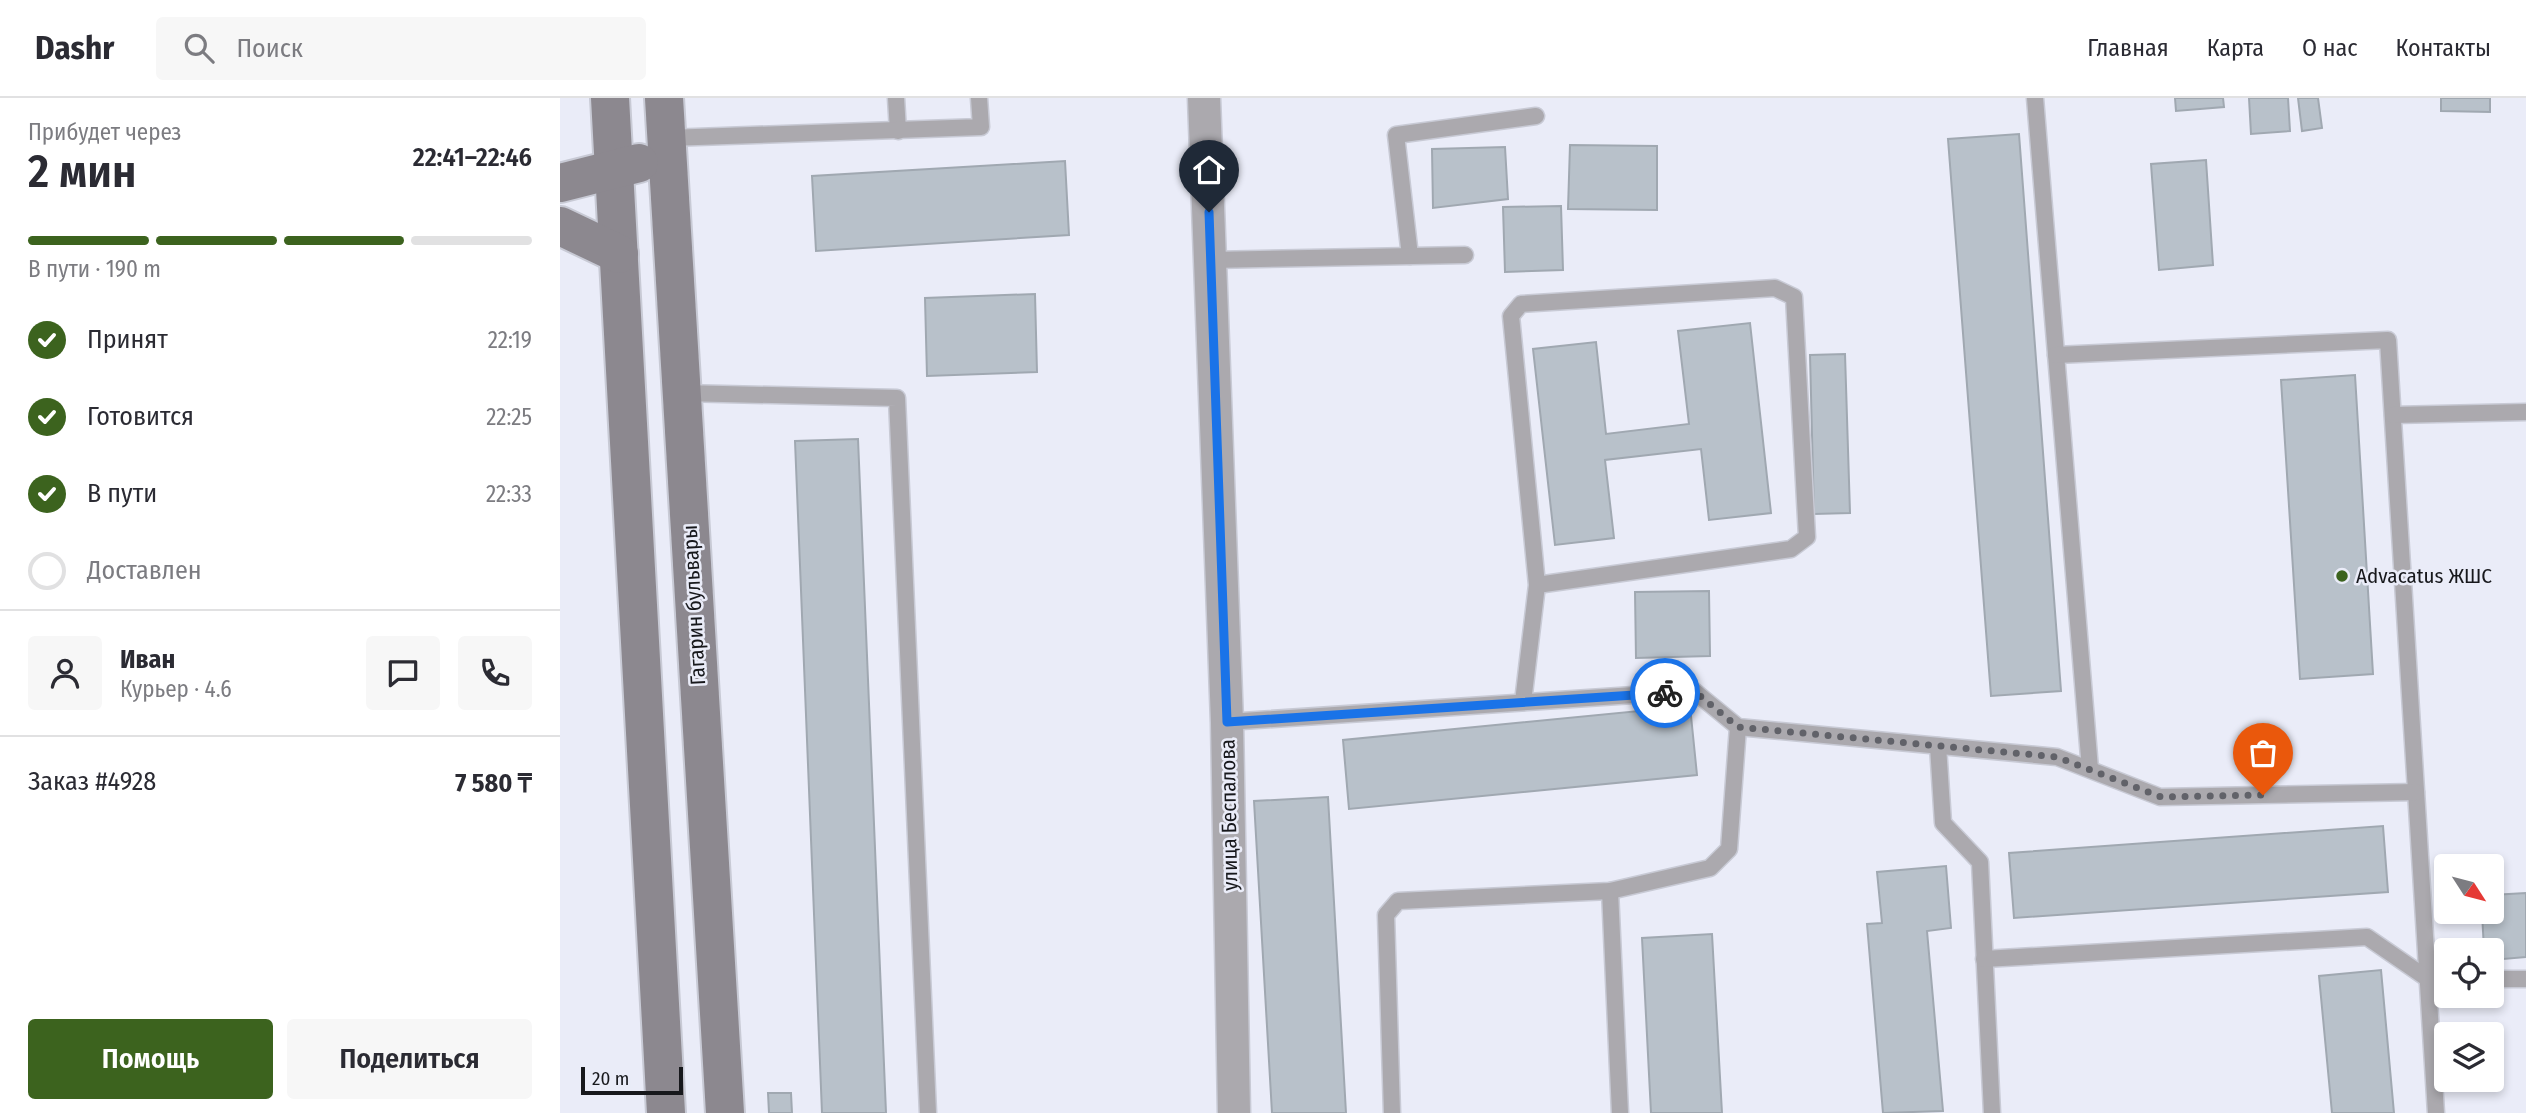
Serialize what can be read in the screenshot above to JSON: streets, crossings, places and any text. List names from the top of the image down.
{
  "streets": {
    "main road": ["Гагарин бульвары"],
    "street": ["улица Беспалова"]
  },
  "places": ["Advacatus ЖШС"],
  "scale_bar": "20 m",
  "north": "bottom right",
  "page": {
    "header": "Dashr",
    "search": "Поиск",
    "nav": [
      "Главная",
      "Карта",
      "О нас",
      "Контакты"
    ],
    "heading": ["2 мин", "Прибудет через", "22:41–22:46"],
    "panel": [
      "Иван",
      "Курьер · 4.6",
      "Заказ #4928",
      "7 580 ₸"
    ],
    "bar": "В пути · 190 m",
    "list": [
      ["Принят", "22:19"],
      ["Готовится", "22:25"],
      ["В пути", "22:33"],
      "Доставлен"
    ],
    "buttons": ["Помощь", "Поделиться"],
    "scale": "20 m"
  }
}
